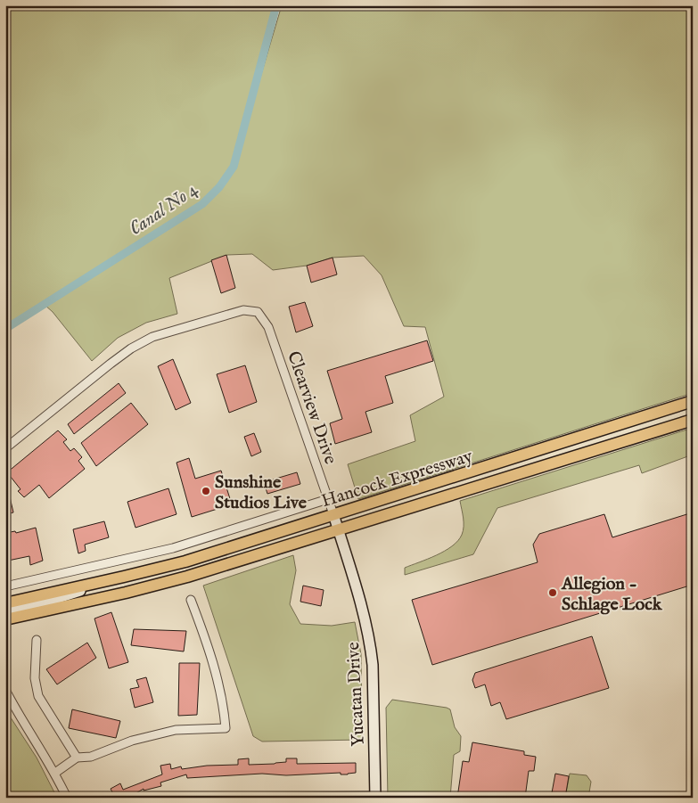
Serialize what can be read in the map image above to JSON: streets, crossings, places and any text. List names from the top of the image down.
{
  "streets": {
    "main road": ["Hancock Expressway"],
    "street": ["Clearview Drive", "Yucatan Drive"]
  },
  "crossings": [
    ["Clearview Drive", "Hancock Expressway"],
    ["Clearview Drive", "Yucatan Drive"],
    ["Hancock Expressway", "Yucatan Drive"]
  ],
  "water": ["Canal No 4"],
  "places": ["Sunshine Studios Live", "Allegion - Schlage Lock"]
}
